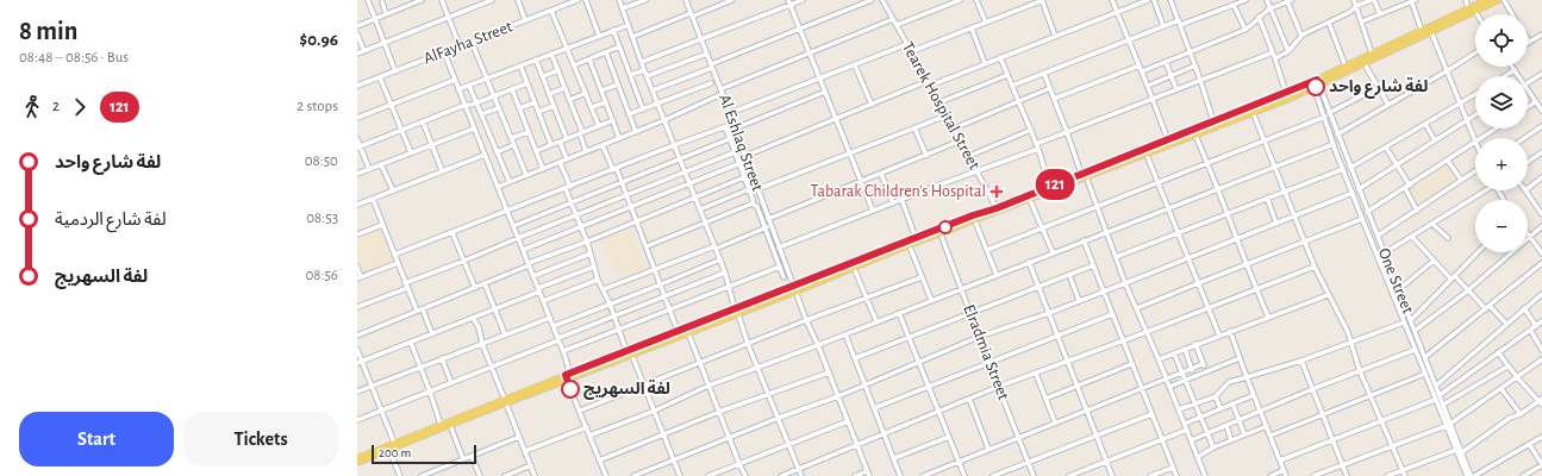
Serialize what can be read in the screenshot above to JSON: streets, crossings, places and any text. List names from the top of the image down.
{
  "streets": {
    "street": [
      "AlFayha Street",
      "Tearek Hospital Street",
      "Al Eshlaq Street",
      "One Street",
      "Elradmia Street"
    ]
  },
  "places": {
    "other": ["لفة شارع واحد", "لفة السهريج"],
    "health": ["Tabarak Children's Hospital"]
  },
  "lines": ["bus line 121"],
  "scale_bar": "200 m",
  "page": {
    "heading": ["8 min", "08:48 – 08:56 · Bus", "$0.96"],
    "on_map": "121",
    "map_buttons": ["+", "−"],
    "legs": ["2", "121", "2 stops"],
    "list": [
      {
        "name": "لفة شارع واحد",
        "value": "08:50"
      },
      {
        "name": "لفة شارع الردمية",
        "value": "08:53"
      },
      {
        "name": "لفة السهريج",
        "value": "08:56"
      }
    ],
    "buttons": ["Start", "Tickets"],
    "scale": "200 m"
  }
}
